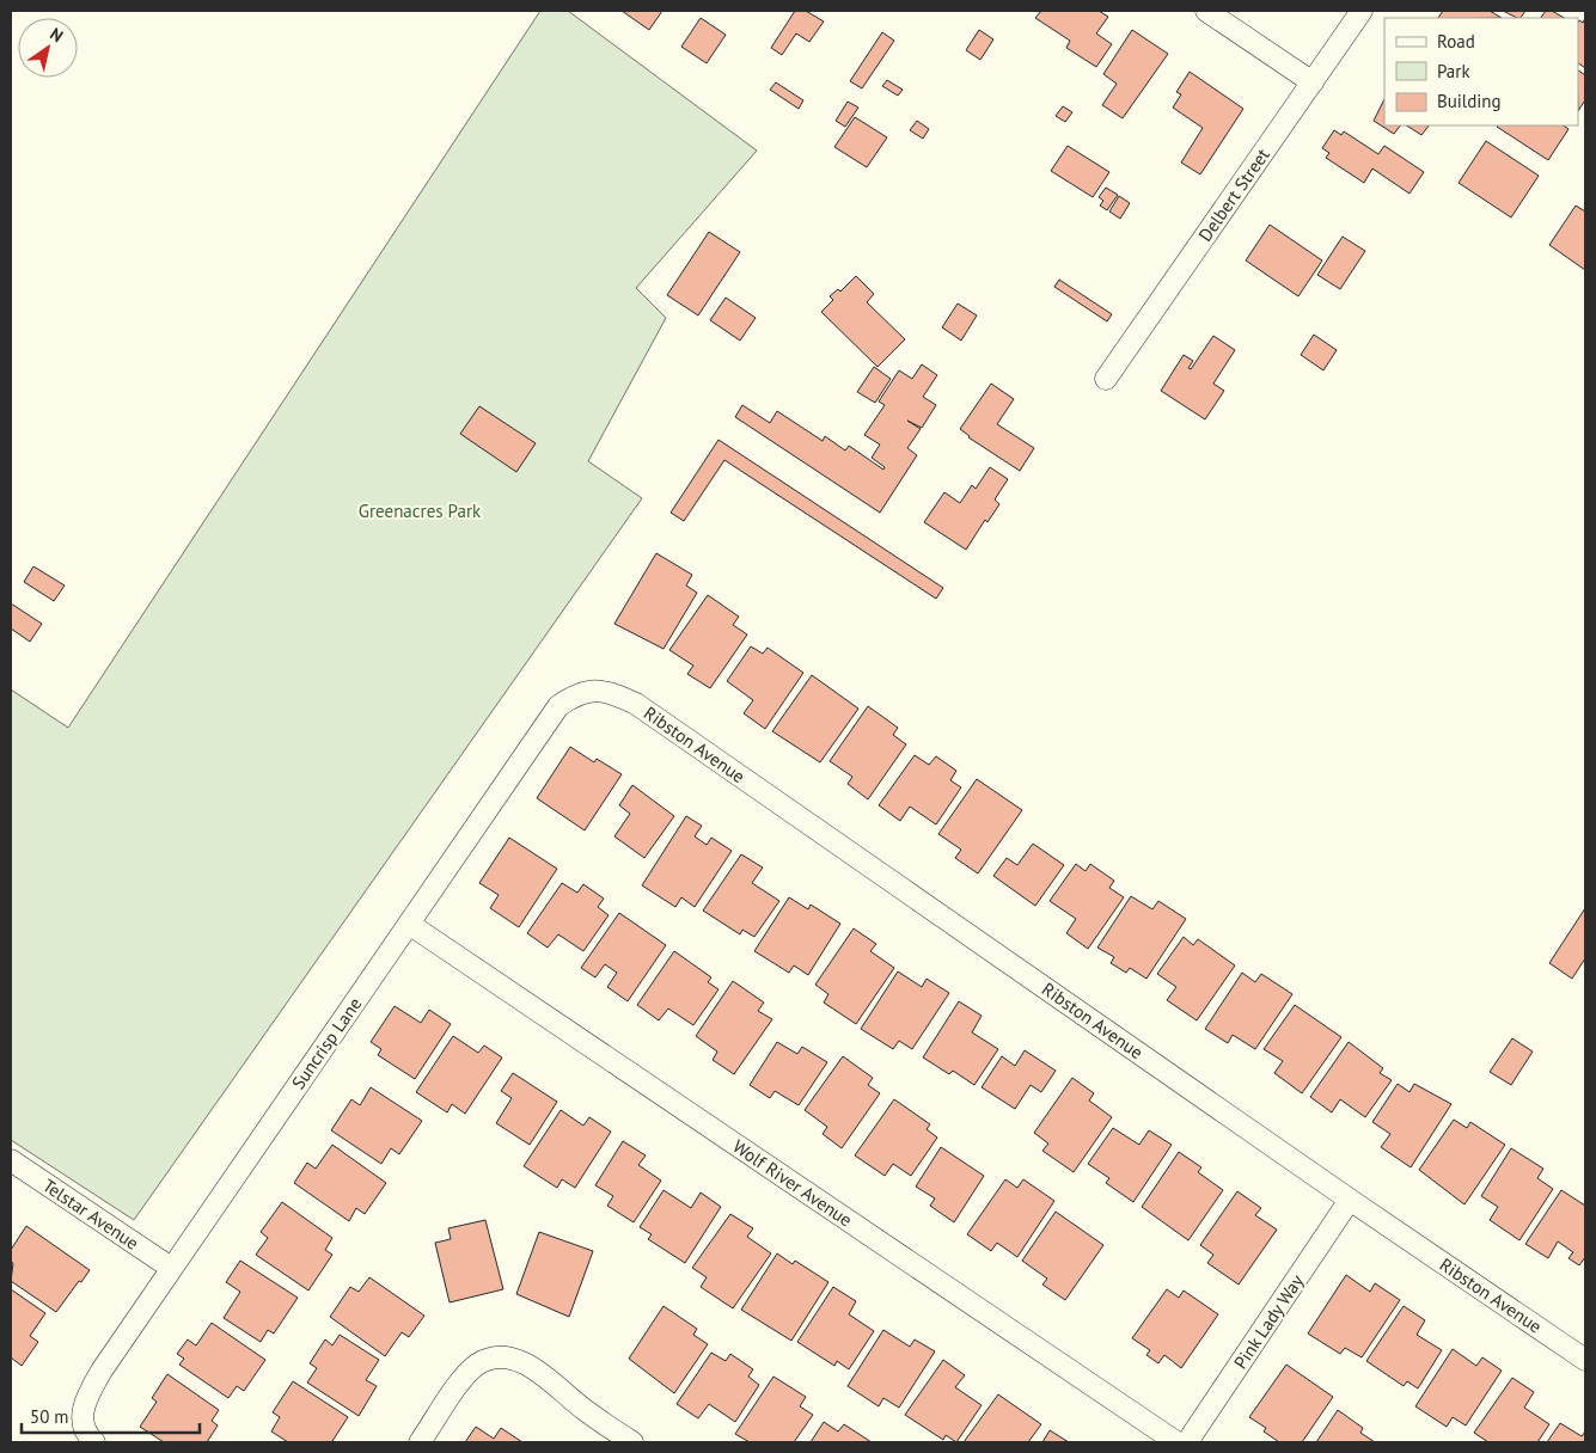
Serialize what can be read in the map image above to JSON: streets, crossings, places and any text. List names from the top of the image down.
{
  "streets": {
    "street": [
      "Delbert Street",
      "Ribston Avenue",
      "Suncrisp Lane",
      "Wolf River Avenue",
      "Telstar Avenue",
      "Pink Lady Way"
    ]
  },
  "crossings": [
    ["Ribston Avenue", "Suncrisp Lane"],
    ["Ribston Avenue", "Pink Lady Way"],
    ["Suncrisp Lane", "Wolf River Avenue"],
    ["Suncrisp Lane", "Telstar Avenue"]
  ],
  "parks": ["Greenacres Park"],
  "legend": ["Road", "Park", "Building"],
  "scale_bar": "50 m",
  "north": "top right"
}
